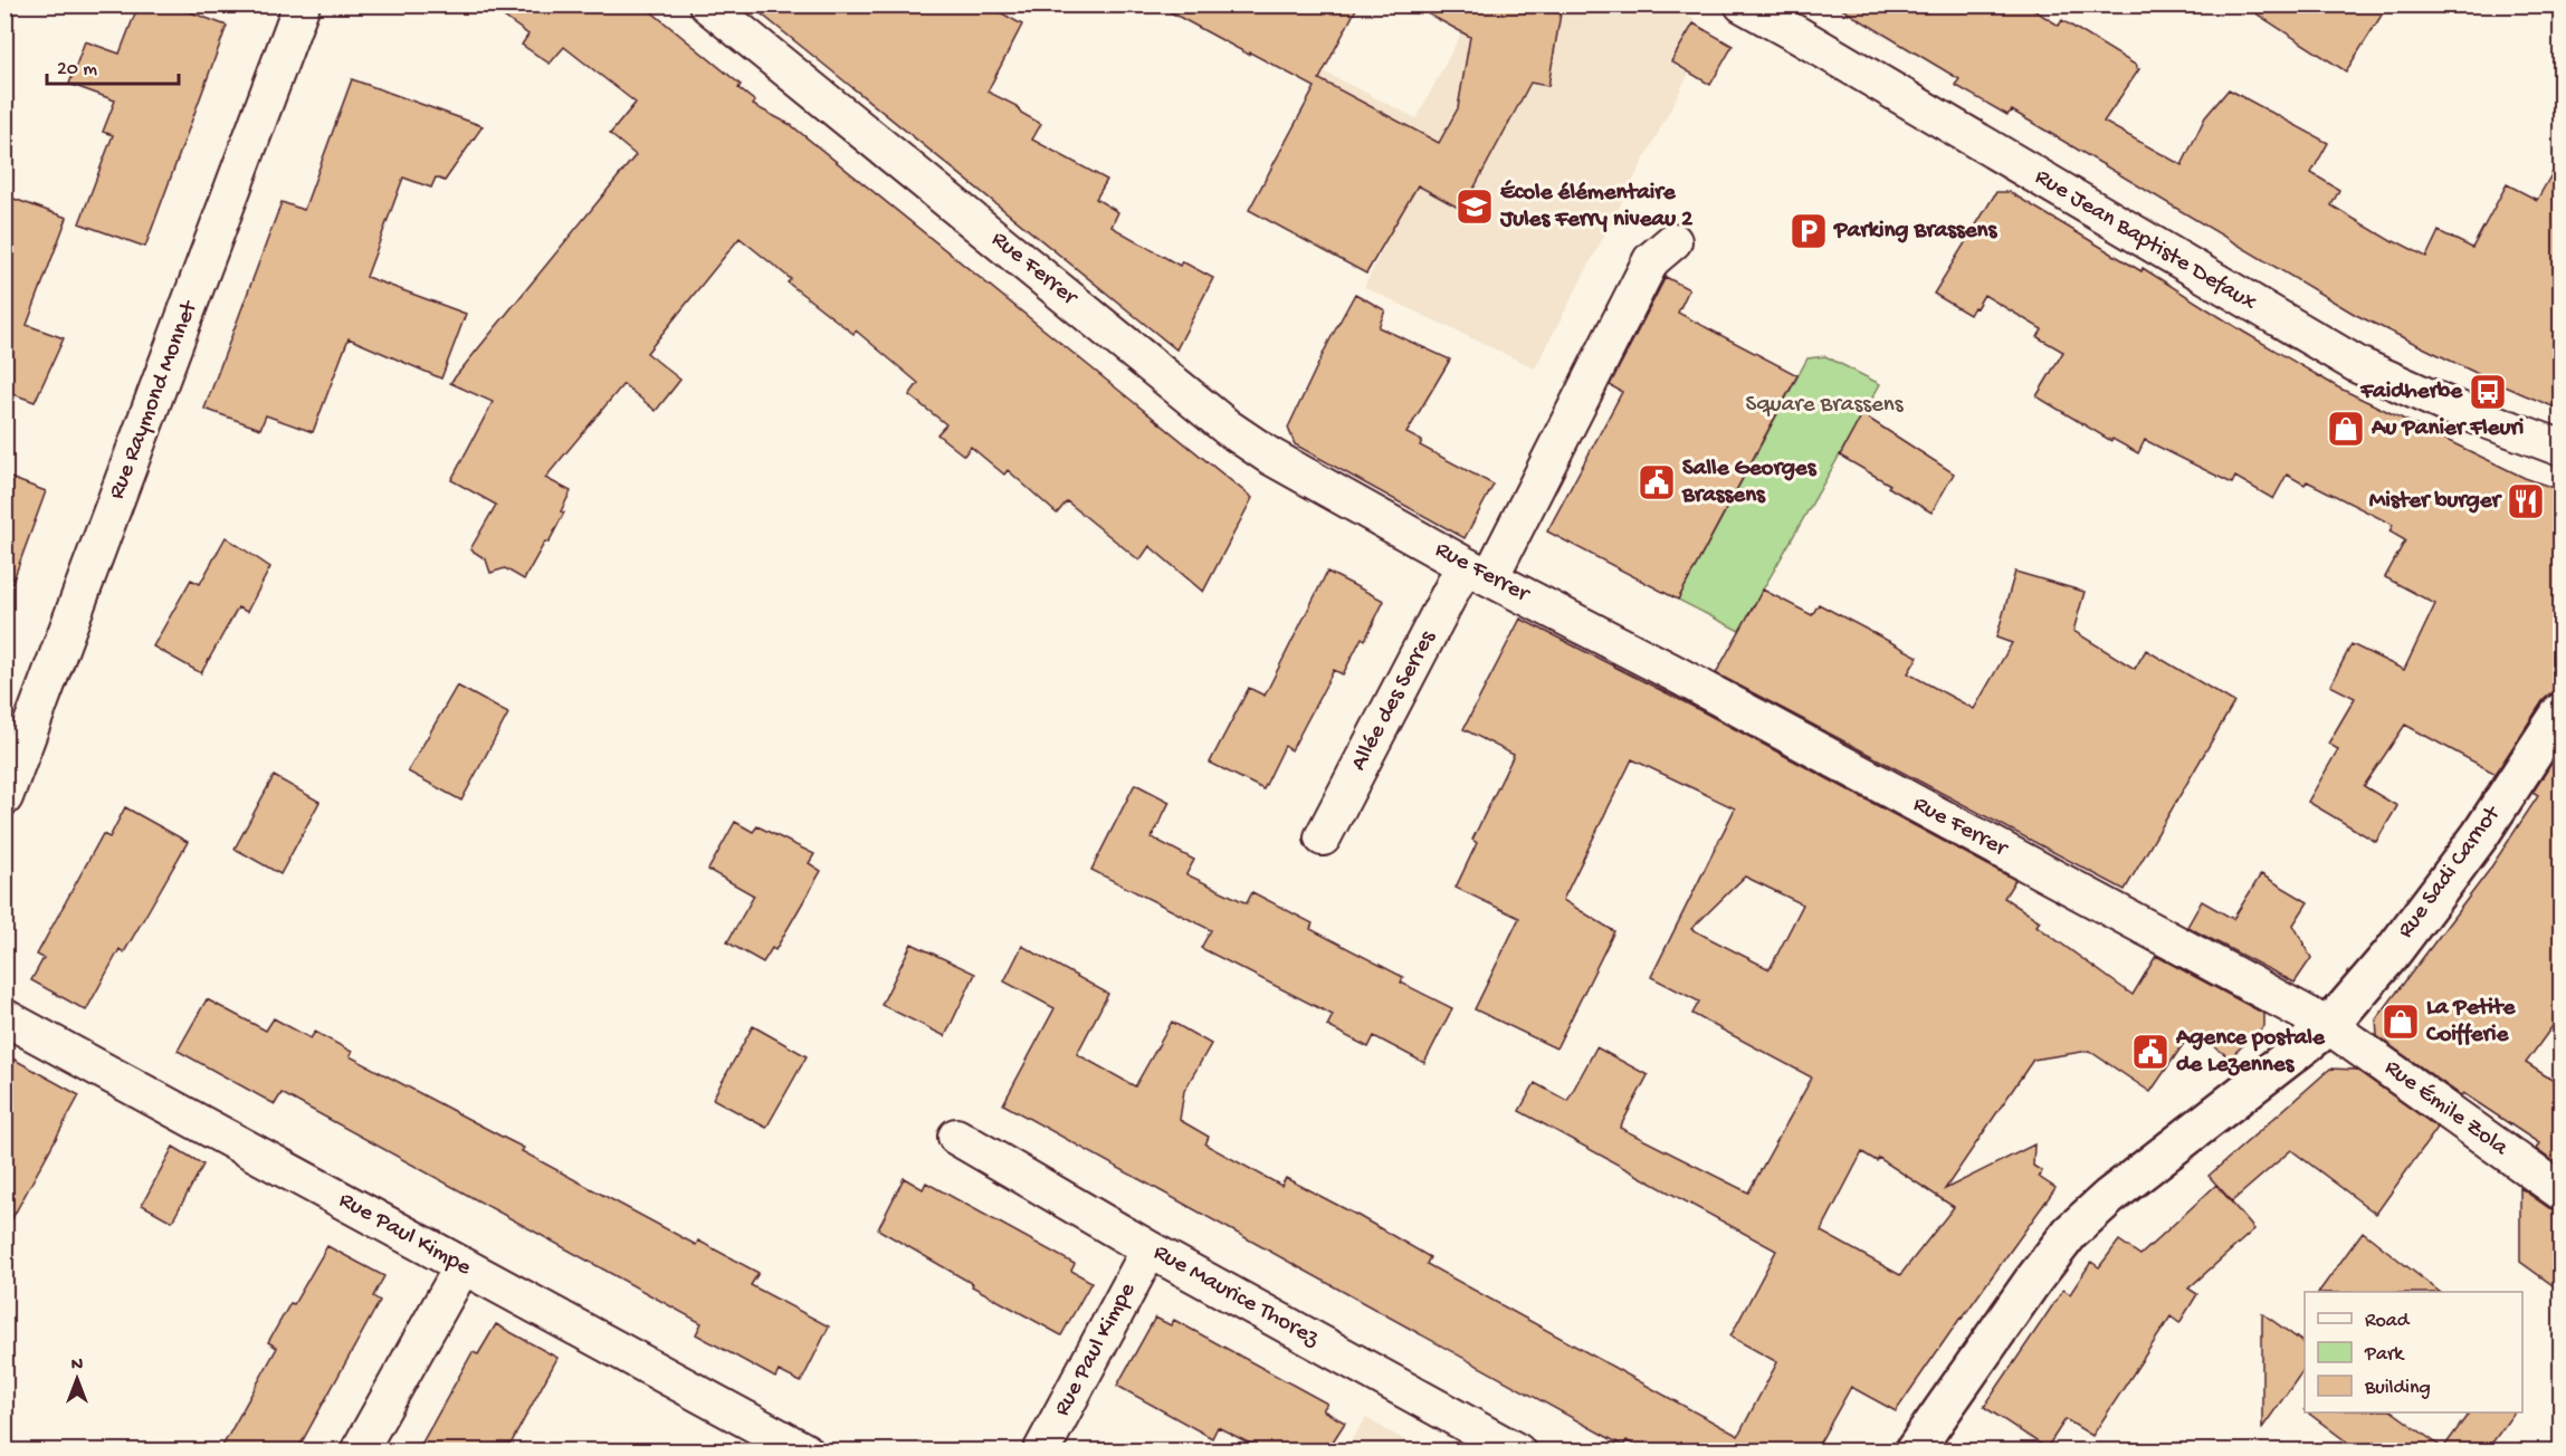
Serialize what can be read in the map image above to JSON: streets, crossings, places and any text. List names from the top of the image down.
{
  "streets": {
    "street": [
      "Rue Jean Baptiste Defaux",
      "Rue Ferrer",
      "Rue Raymond Monnet",
      "Allée des Serres",
      "Rue Sadi Carnot",
      "Rue Émile Zola",
      "Rue Paul Kimpe",
      "Rue Maurice Thorez"
    ]
  },
  "crossings": [
    ["Rue Ferrer", "Allée des Serres"],
    ["Rue Ferrer", "Rue Sadi Carnot"],
    ["Rue Ferrer", "Rue Émile Zola"],
    ["Rue Sadi Carnot", "Rue Émile Zola"],
    ["Rue Paul Kimpe", "Rue Maurice Thorez"]
  ],
  "parks": ["Square Brassens"],
  "places": {
    "school or university": ["École élémentaire Jules Ferry niveau 2"],
    "parking": ["Parking Brassens"],
    "bus stop": ["Faidherbe"],
    "shop": ["Au Panier Fleuri", "La Petite Coifferie"],
    "public building": ["Salle Georges Brassens", "Agence postale de Lezennes"],
    "restaurant": ["Mister burger"]
  },
  "legend": ["Road", "Park", "Building"],
  "scale_bar": "20 m",
  "north": "top"
}
